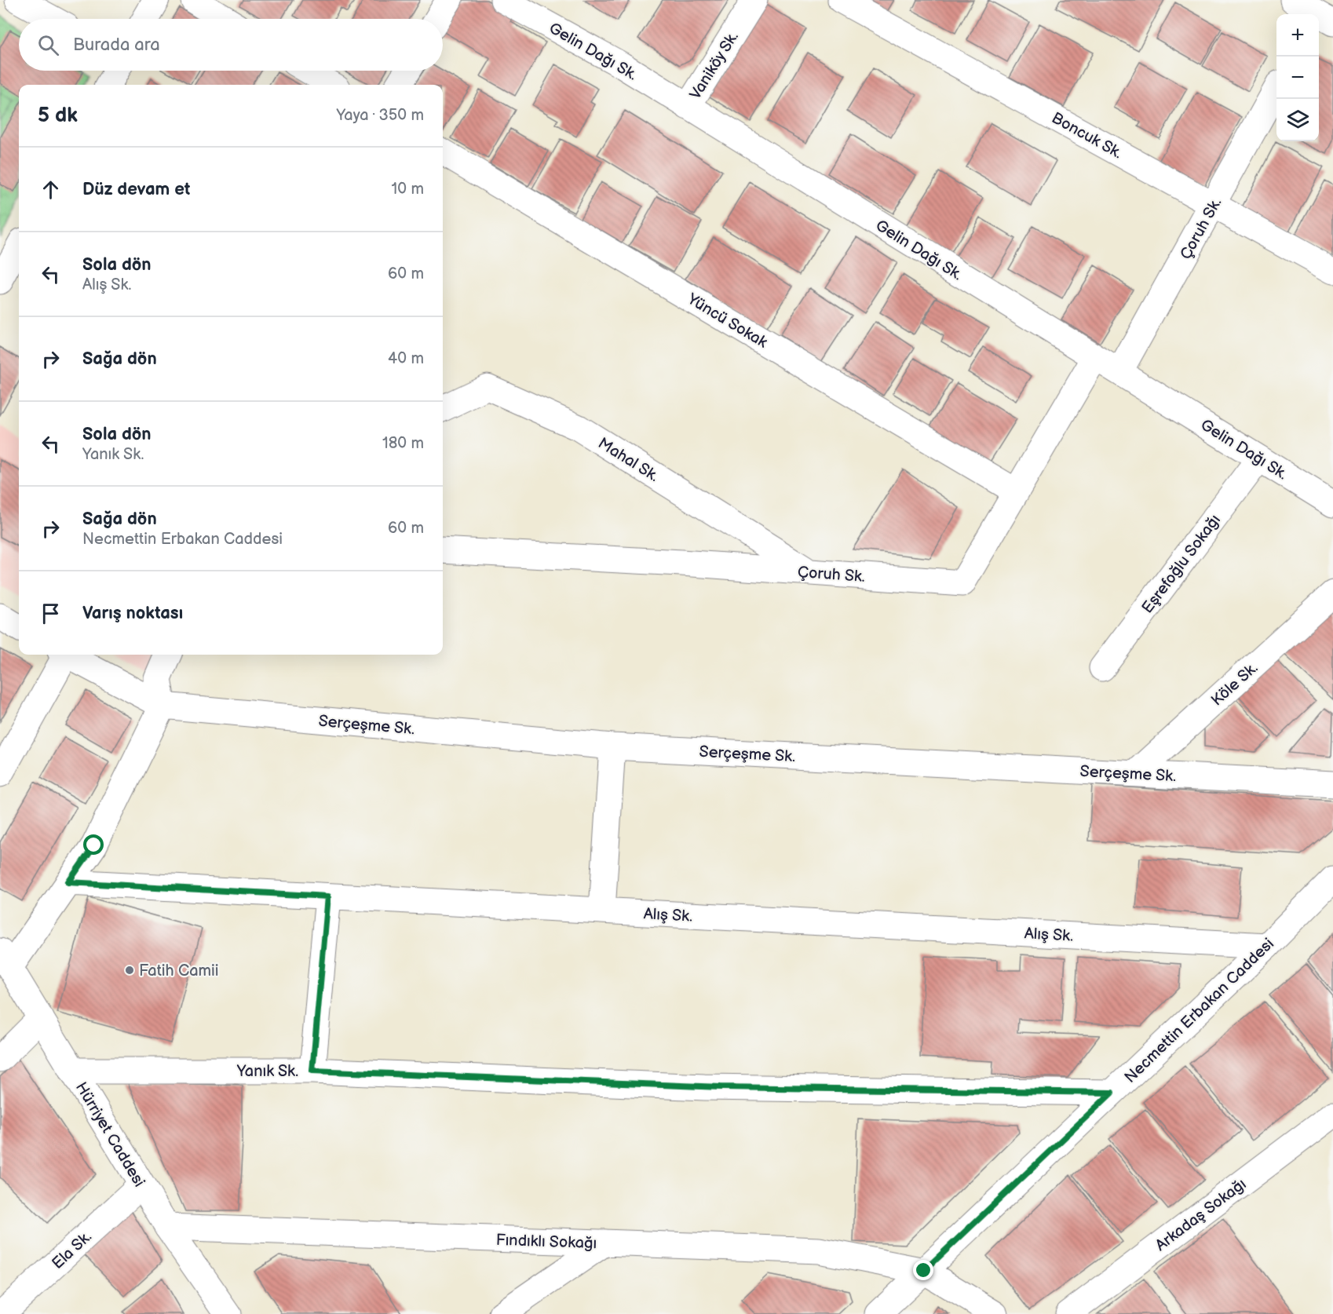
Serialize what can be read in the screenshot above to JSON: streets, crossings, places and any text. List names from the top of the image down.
{
  "streets": {
    "street": [
      "Gelin Dağı Sk.",
      "Vaniköy Sk.",
      "Boncuk Sk.",
      "Çoruh Sk.",
      "Yüncü Sokak",
      "Mahal Sk.",
      "Eşrefoğlu Sokağı",
      "Köle Sk.",
      "Serçeşme Sk.",
      "Alış Sk.",
      "Necmettin Erbakan Caddesi",
      "Yanık Sk.",
      "Hürriyet Caddesi",
      "Arkadaş Sokağı",
      "Fındıklı Sokağı",
      "Ela Sk."
    ]
  },
  "crossings": [
    ["Gelin Dağı Sk.", "Vaniköy Sk."],
    ["Gelin Dağı Sk.", "Çoruh Sk."],
    ["Gelin Dağı Sk.", "Eşrefoğlu Sokağı"],
    ["Boncuk Sk.", "Çoruh Sk."],
    ["Çoruh Sk.", "Yüncü Sokak"],
    ["Çoruh Sk.", "Mahal Sk."],
    ["Köle Sk.", "Serçeşme Sk."],
    ["Alış Sk.", "Necmettin Erbakan Caddesi"],
    ["Necmettin Erbakan Caddesi", "Yanık Sk."],
    ["Necmettin Erbakan Caddesi", "Fındıklı Sokağı"],
    ["Yanık Sk.", "Hürriyet Caddesi"],
    ["Hürriyet Caddesi", "Fındıklı Sokağı"],
    ["Hürriyet Caddesi", "Ela Sk."]
  ],
  "places": ["Fatih Camii"],
  "page": {
    "map_buttons": ["+", "−"],
    "search": "Burada ara",
    "heading": ["5 dk", "Yaya · 350 m"],
    "list": [
      ["Düz devam et", "10 m"],
      ["Sola dön", "Alış Sk.", "60 m"],
      ["Sağa dön", "40 m"],
      ["Sola dön", "Yanık Sk.", "180 m"],
      ["Sağa dön", "Necmettin Erbakan Caddesi", "60 m"],
      "Varış noktası"
    ]
  }
}
